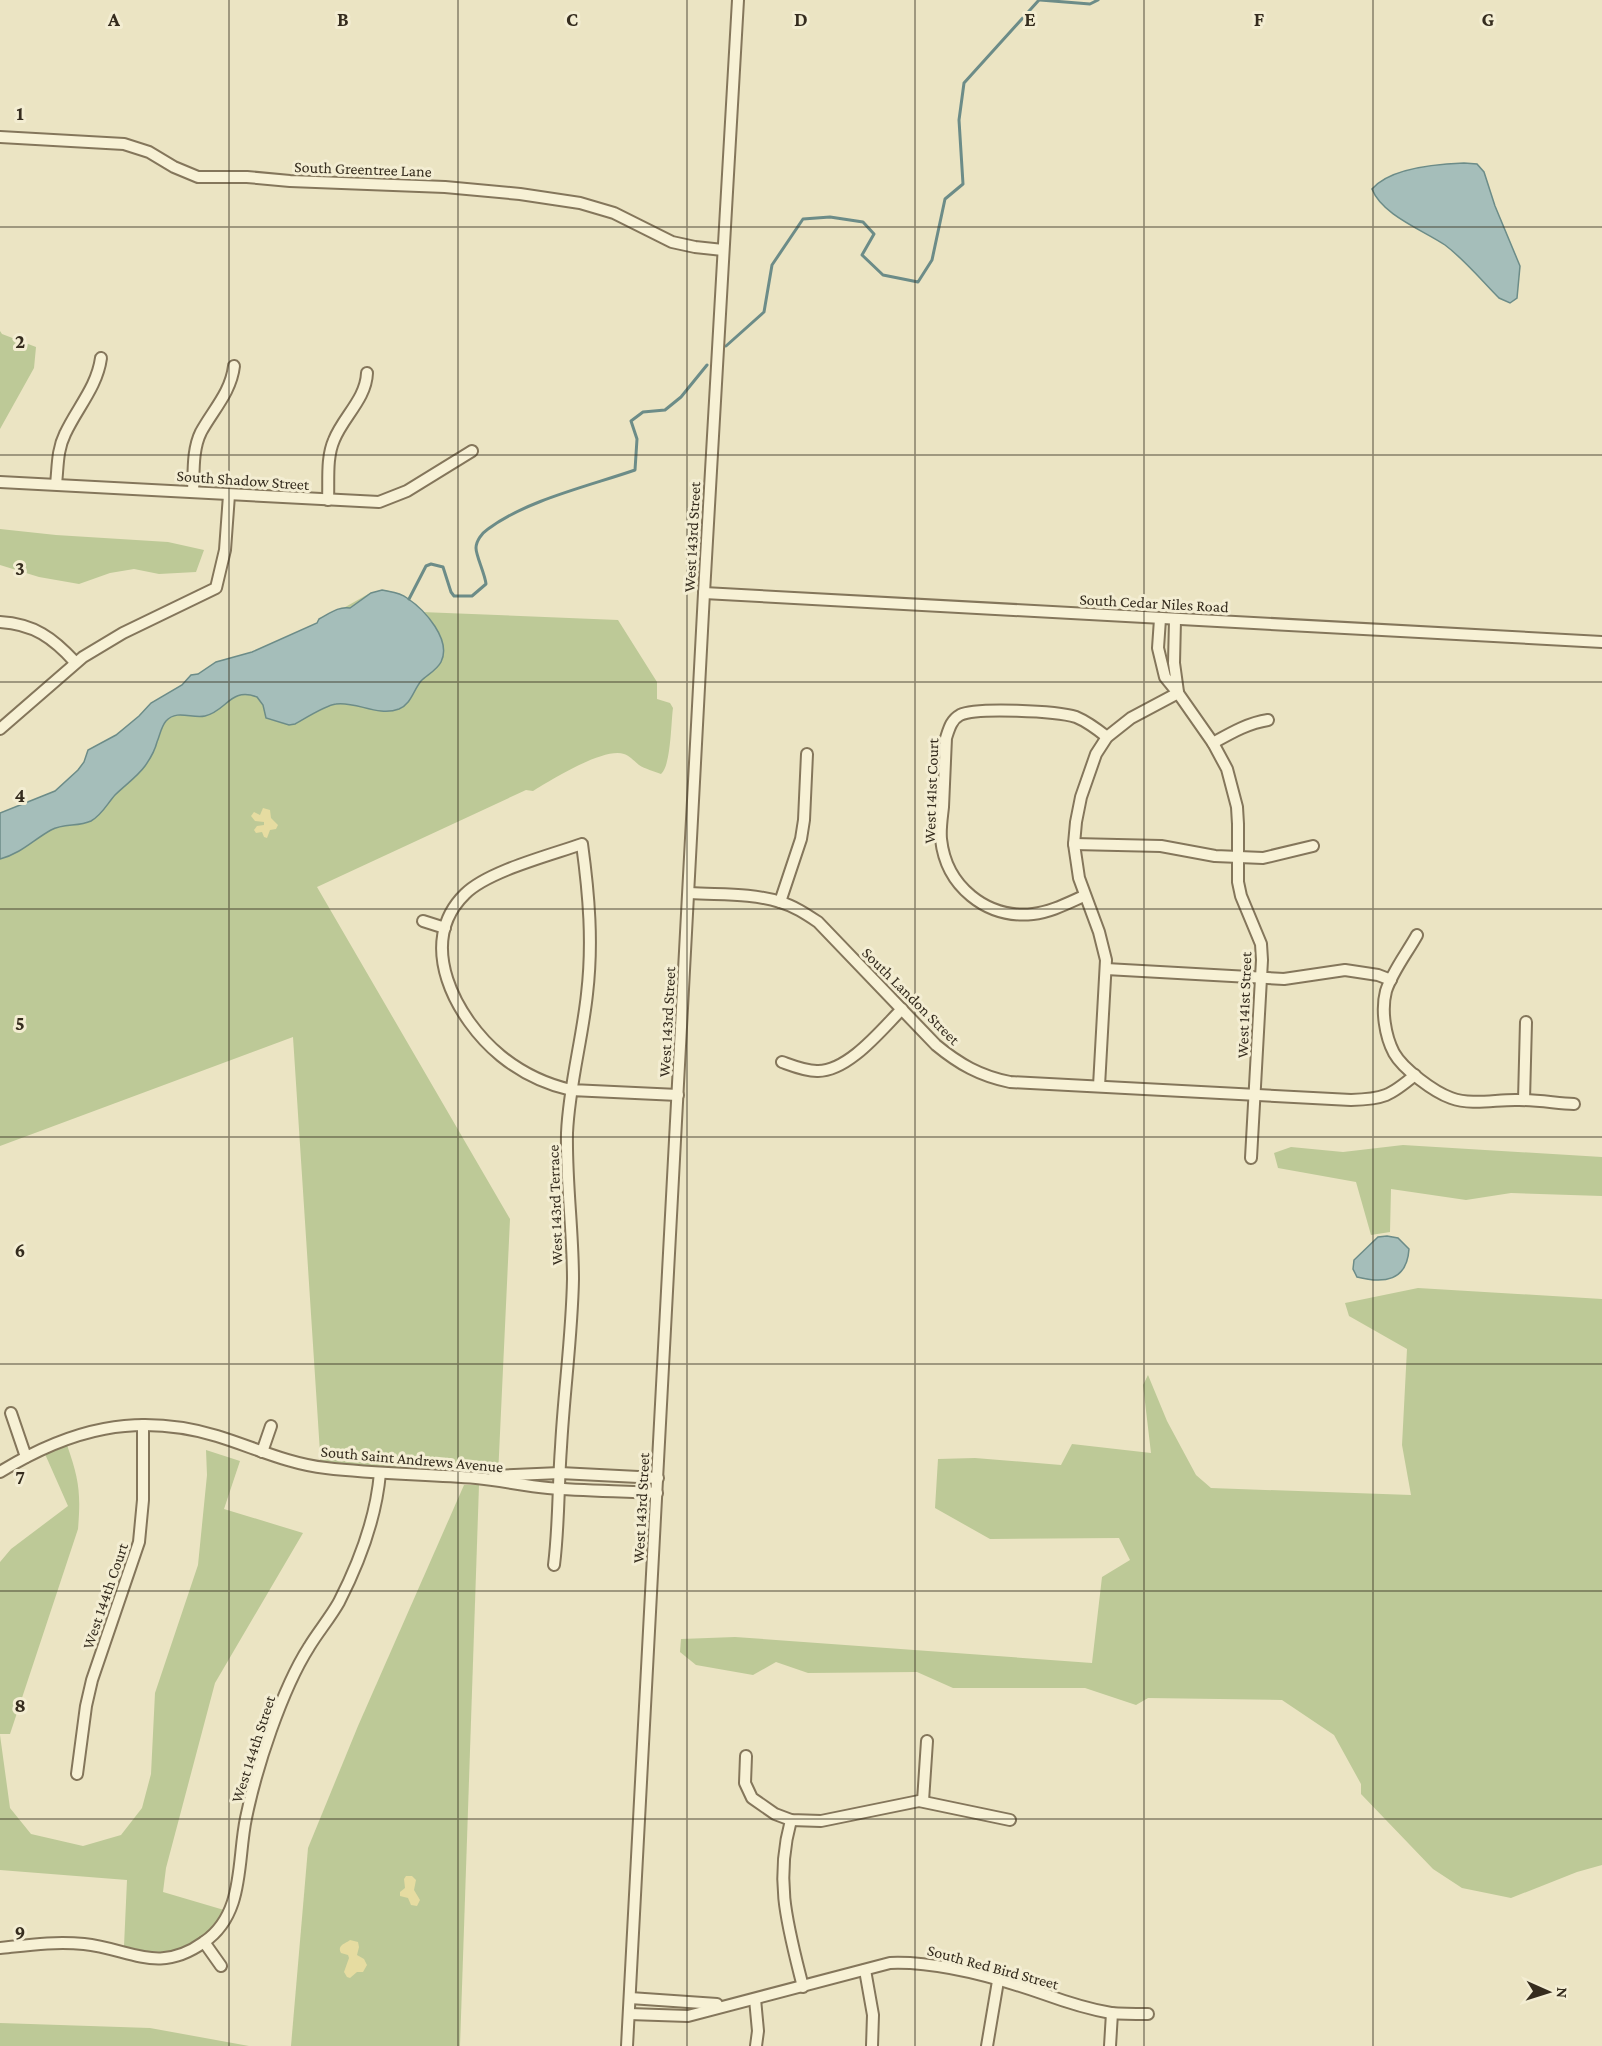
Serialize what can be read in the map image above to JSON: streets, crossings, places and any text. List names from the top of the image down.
{
  "streets": {
    "street": [
      "South Greentree Lane",
      "South Shadow Street",
      "West 143rd Street",
      "South Cedar Niles Road",
      "West 141st Court",
      "South Landon Street",
      "West 141st Street",
      "West 143rd Terrace",
      "South Saint Andrews Avenue",
      "West 144th Court",
      "West 144th Street",
      "South Red Bird Street"
    ]
  },
  "crossings": [
    ["South Greentree Lane", "West 143rd Street"],
    ["West 143rd Street", "South Cedar Niles Road"],
    ["West 143rd Street", "South Landon Street"],
    ["West 143rd Street", "South Saint Andrews Avenue"],
    ["West 143rd Street", "South Red Bird Street"],
    ["South Cedar Niles Road", "West 141st Street"],
    ["South Landon Street", "West 141st Street"],
    ["West 143rd Terrace", "South Saint Andrews Avenue"],
    ["South Saint Andrews Avenue", "West 144th Court"],
    ["South Saint Andrews Avenue", "West 144th Street"]
  ],
  "north": "right",
  "grid": {
    "columns": [
      "A",
      "B",
      "C",
      "D",
      "E",
      "F",
      "G"
    ],
    "rows": [
      "1",
      "2",
      "3",
      "4",
      "5",
      "6",
      "7",
      "8",
      "9"
    ]
  }
}
